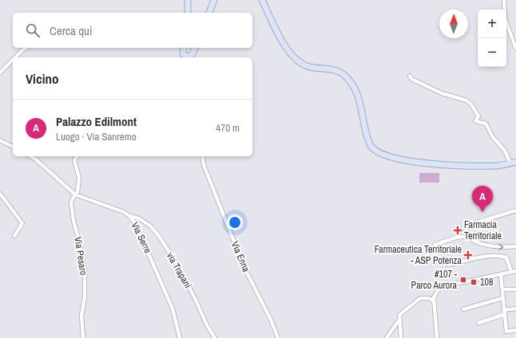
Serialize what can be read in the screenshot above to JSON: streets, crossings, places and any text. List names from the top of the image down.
{
  "streets": {
    "street": [
      "Via Serre",
      "Via Pesaro",
      "Via Enna",
      "via Trapani"
    ]
  },
  "crossings": [
    ["Via Serre", "Via Pesaro"],
    ["Via Serre", "via Trapani"]
  ],
  "places": {
    "health": ["Farmacia Territoriale", "Farmaceutica Territoriale - ASP Potenza"],
    "transit": ["#107 - Parco Aurora", "108"]
  },
  "north": "top",
  "page": {
    "map_buttons": ["+", "−"],
    "search": "Cerca qui",
    "heading": "Vicino",
    "list": [
      {
        "mark": "A",
        "name": "Palazzo Edilmont",
        "note": "Luogo · Via Sanremo",
        "value": "470 m"
      }
    ],
    "pins": "A"
  }
}
